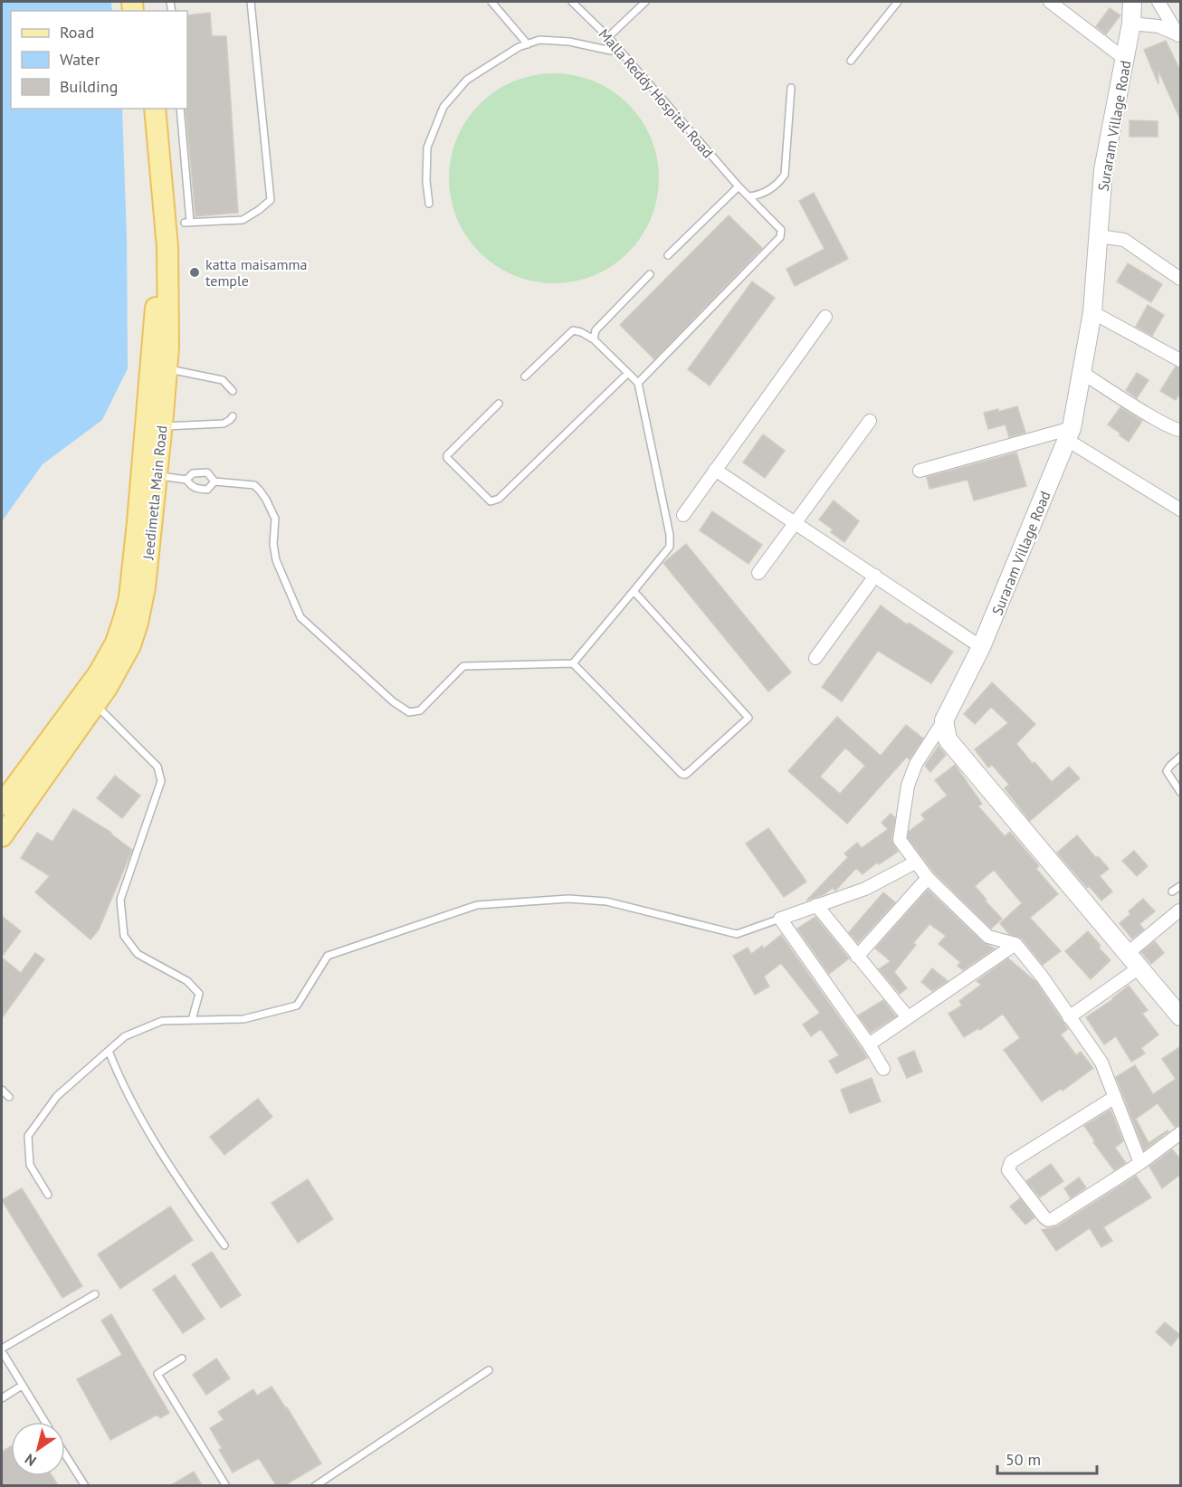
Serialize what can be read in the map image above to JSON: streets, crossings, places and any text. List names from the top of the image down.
{
  "streets": {
    "main road": ["Suraram Village Road", "Jeedimetla Main Road"],
    "lane": ["Malla Reddy Hospital Road"]
  },
  "places": ["katta maisamma temple"],
  "legend": ["Road", "Water", "Building"],
  "scale_bar": "50 m",
  "north": "bottom left"
}
